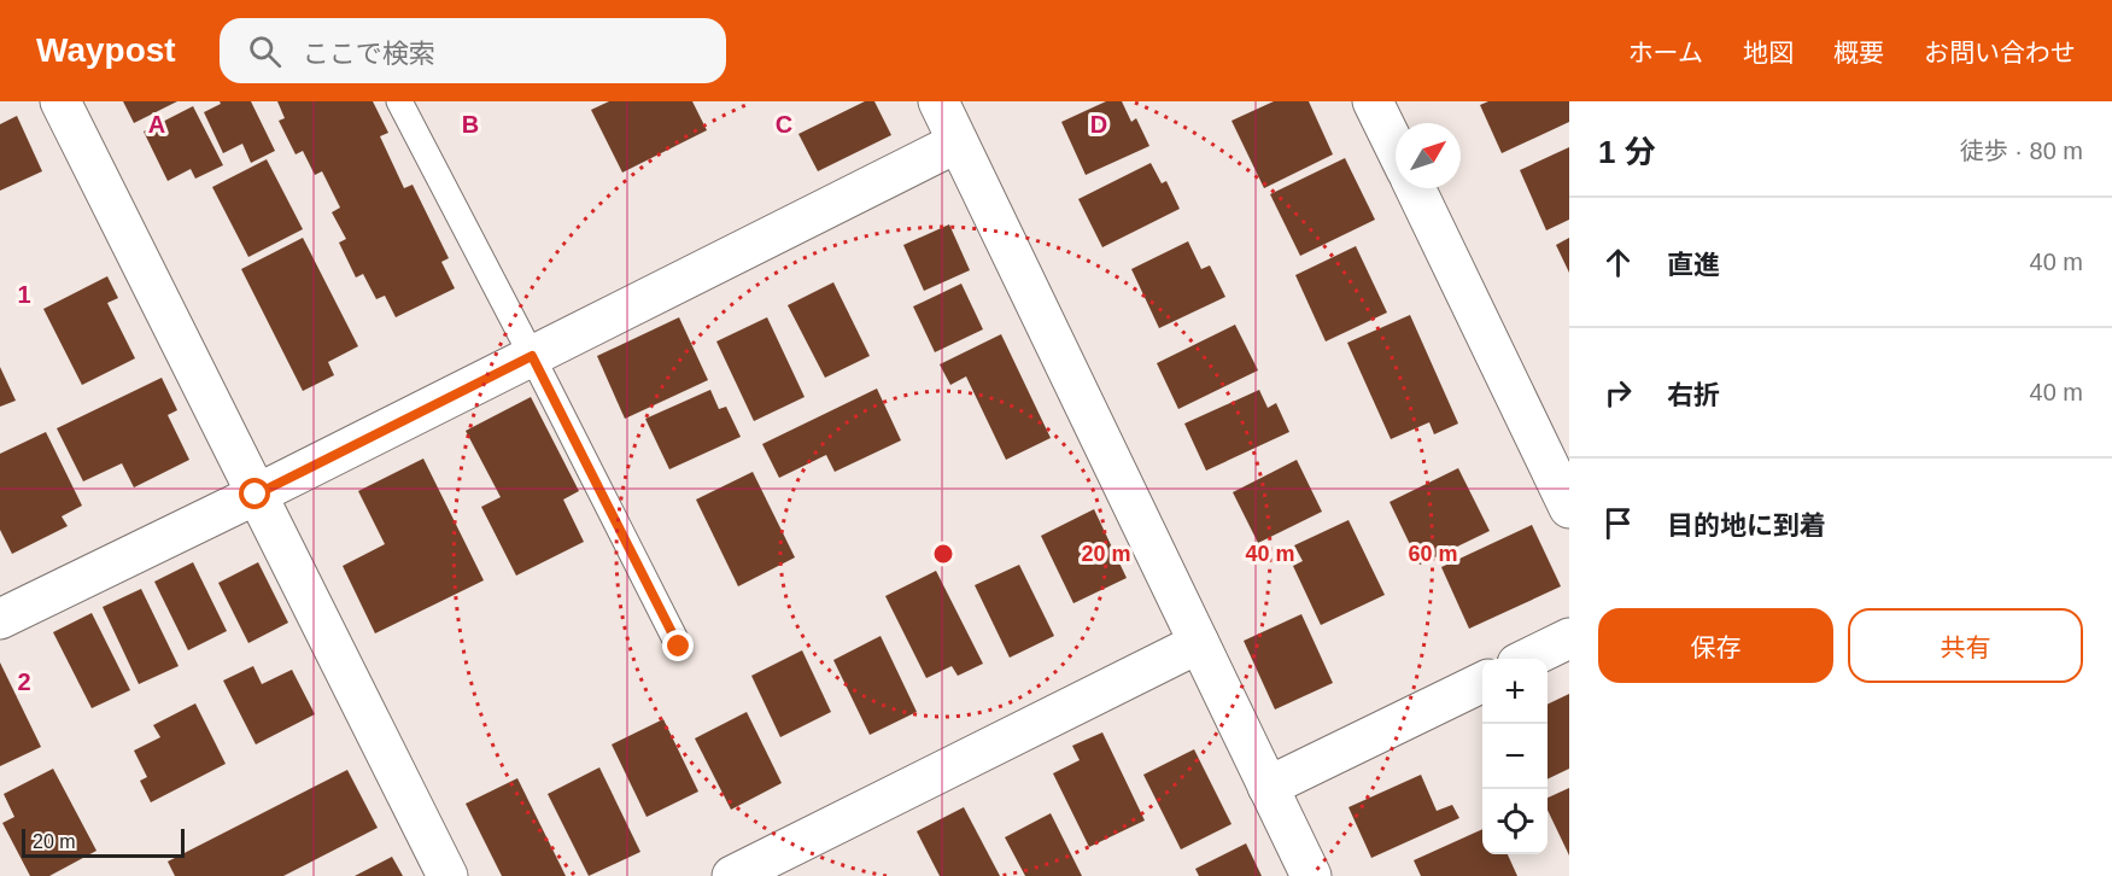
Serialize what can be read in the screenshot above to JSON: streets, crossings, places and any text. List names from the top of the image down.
{
  "scale_bar": "20 m",
  "north": "top right",
  "page": {
    "header": "Waypost",
    "search": "ここで検索",
    "nav": [
      "ホーム",
      "地図",
      "概要",
      "お問い合わせ"
    ],
    "heading": ["1 分", "徒歩 · 80 m"],
    "list": [
      ["直進", "40 m"],
      ["右折", "40 m"],
      "目的地に到着"
    ],
    "buttons": ["保存", "共有"],
    "map_buttons": ["+", "−"],
    "scale": "20 m"
  },
  "grid": {
    "columns": [
      "A",
      "B",
      "C",
      "D"
    ],
    "rows": ["1", "2"]
  },
  "rings": ["20 m", "40 m", "60 m"]
}
